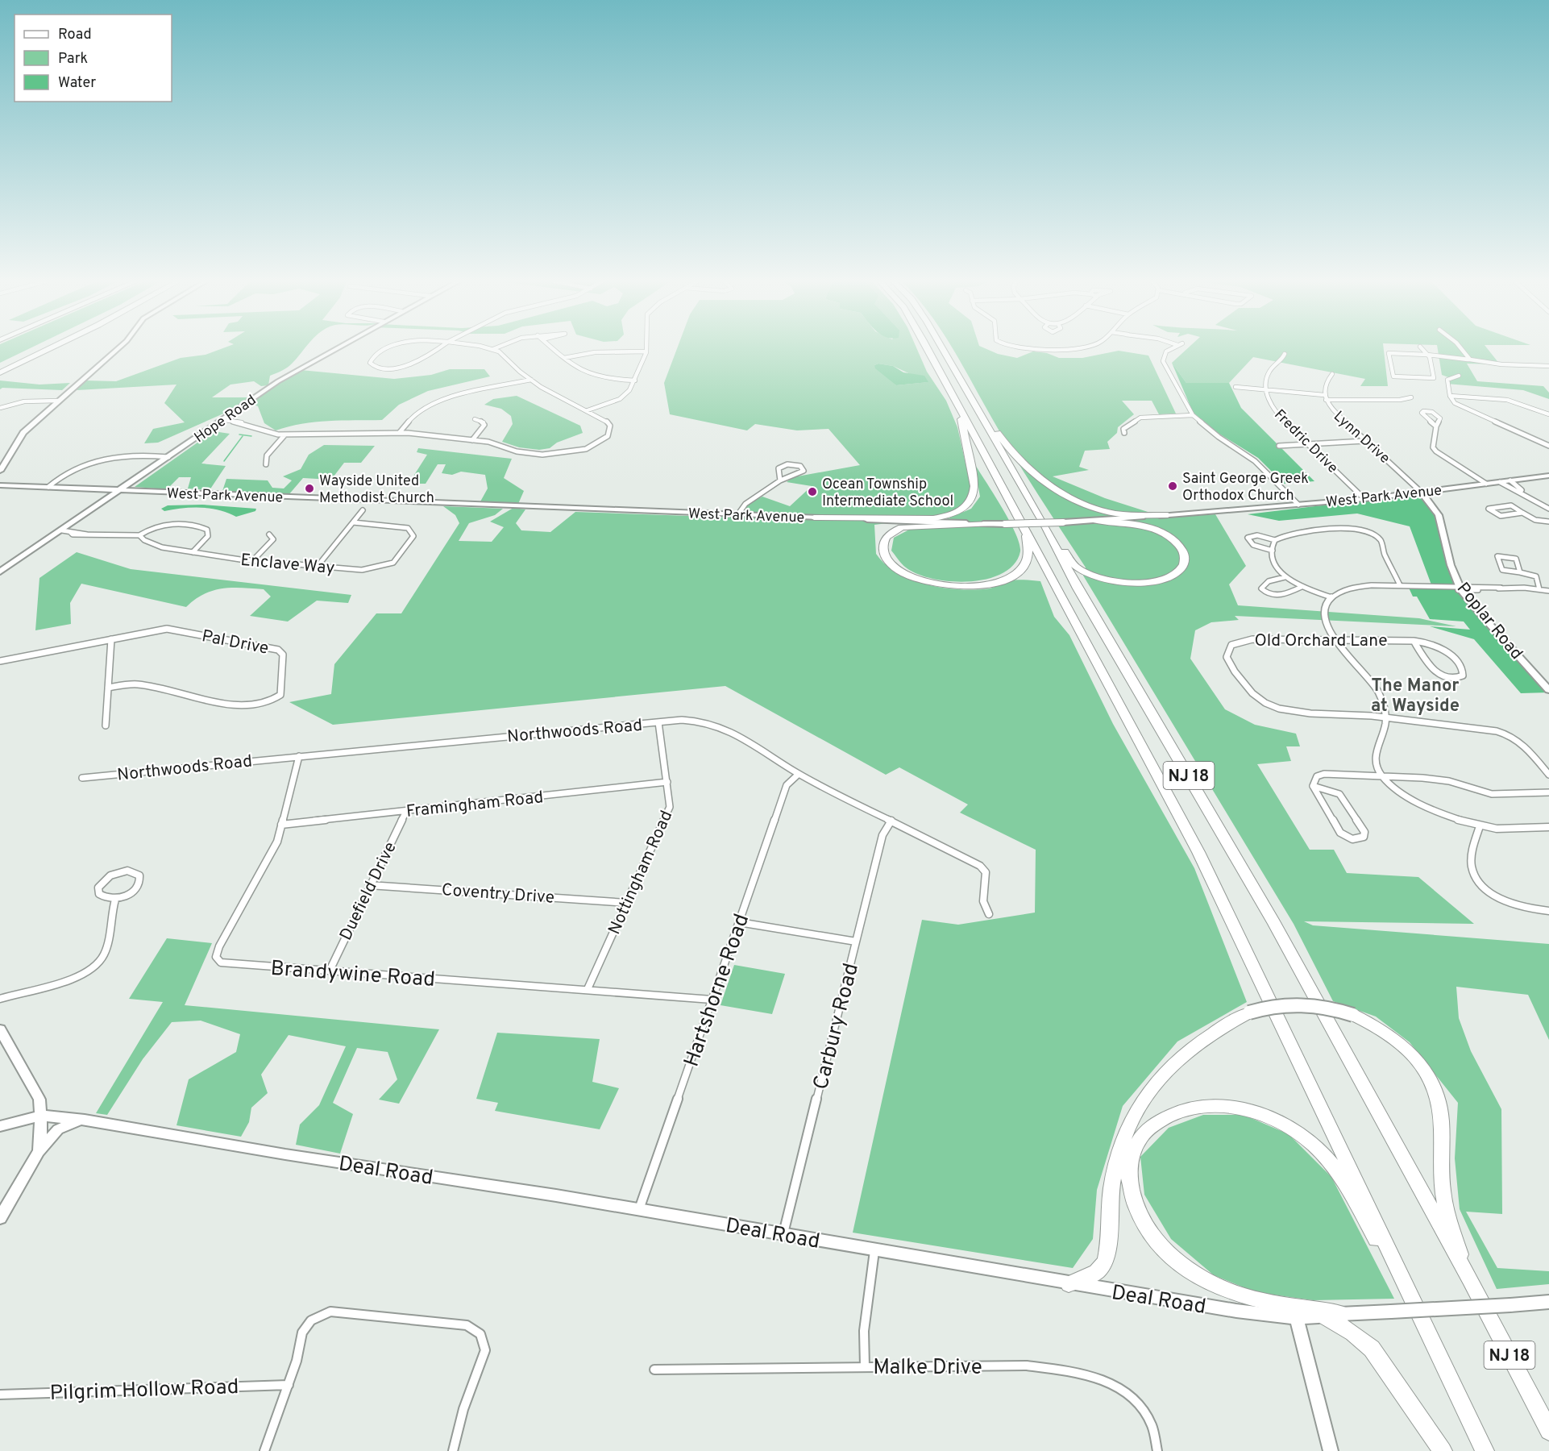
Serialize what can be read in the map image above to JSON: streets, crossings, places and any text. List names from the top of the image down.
{
  "streets": {
    "highway": ["NJ 18"],
    "street": [
      "Hope Road",
      "Lynn Drive",
      "Fredric Drive",
      "West Park Avenue",
      "Enclave Way",
      "Poplar Road",
      "Old Orchard Lane",
      "Pal Drive",
      "Northwoods Road",
      "Framingham Road",
      "Nottingham Road",
      "Duefield Drive",
      "Coventry Drive",
      "Brandywine Road",
      "Hartshorne Road",
      "Carbury Road",
      "Deal Road",
      "Malke Drive",
      "Pilgrim Hollow Road"
    ]
  },
  "crossings": [
    ["Hope Road", "West Park Avenue"],
    ["Hope Road", "Enclave Way"],
    ["Lynn Drive", "West Park Avenue"],
    ["Lynn Drive", "Poplar Road"],
    ["Fredric Drive", "West Park Avenue"],
    ["West Park Avenue", "Poplar Road"],
    ["Northwoods Road", "Nottingham Road"],
    ["Northwoods Road", "Brandywine Road"],
    ["Northwoods Road", "Hartshorne Road"],
    ["Northwoods Road", "Carbury Road"],
    ["Framingham Road", "Nottingham Road"],
    ["Framingham Road", "Duefield Drive"],
    ["Framingham Road", "Brandywine Road"],
    ["Nottingham Road", "Coventry Drive"],
    ["Nottingham Road", "Brandywine Road"],
    ["Duefield Drive", "Coventry Drive"],
    ["Duefield Drive", "Brandywine Road"],
    ["Brandywine Road", "Hartshorne Road"],
    ["Hartshorne Road", "Deal Road"],
    ["Carbury Road", "Deal Road"]
  ],
  "districts": ["The Manor at Wayside"],
  "places": ["Saint George Greek Orthodox Church", "Wayside United Methodist Church", "Ocean Township Intermediate School"],
  "legend": ["Road", "Park", "Water"]
}
